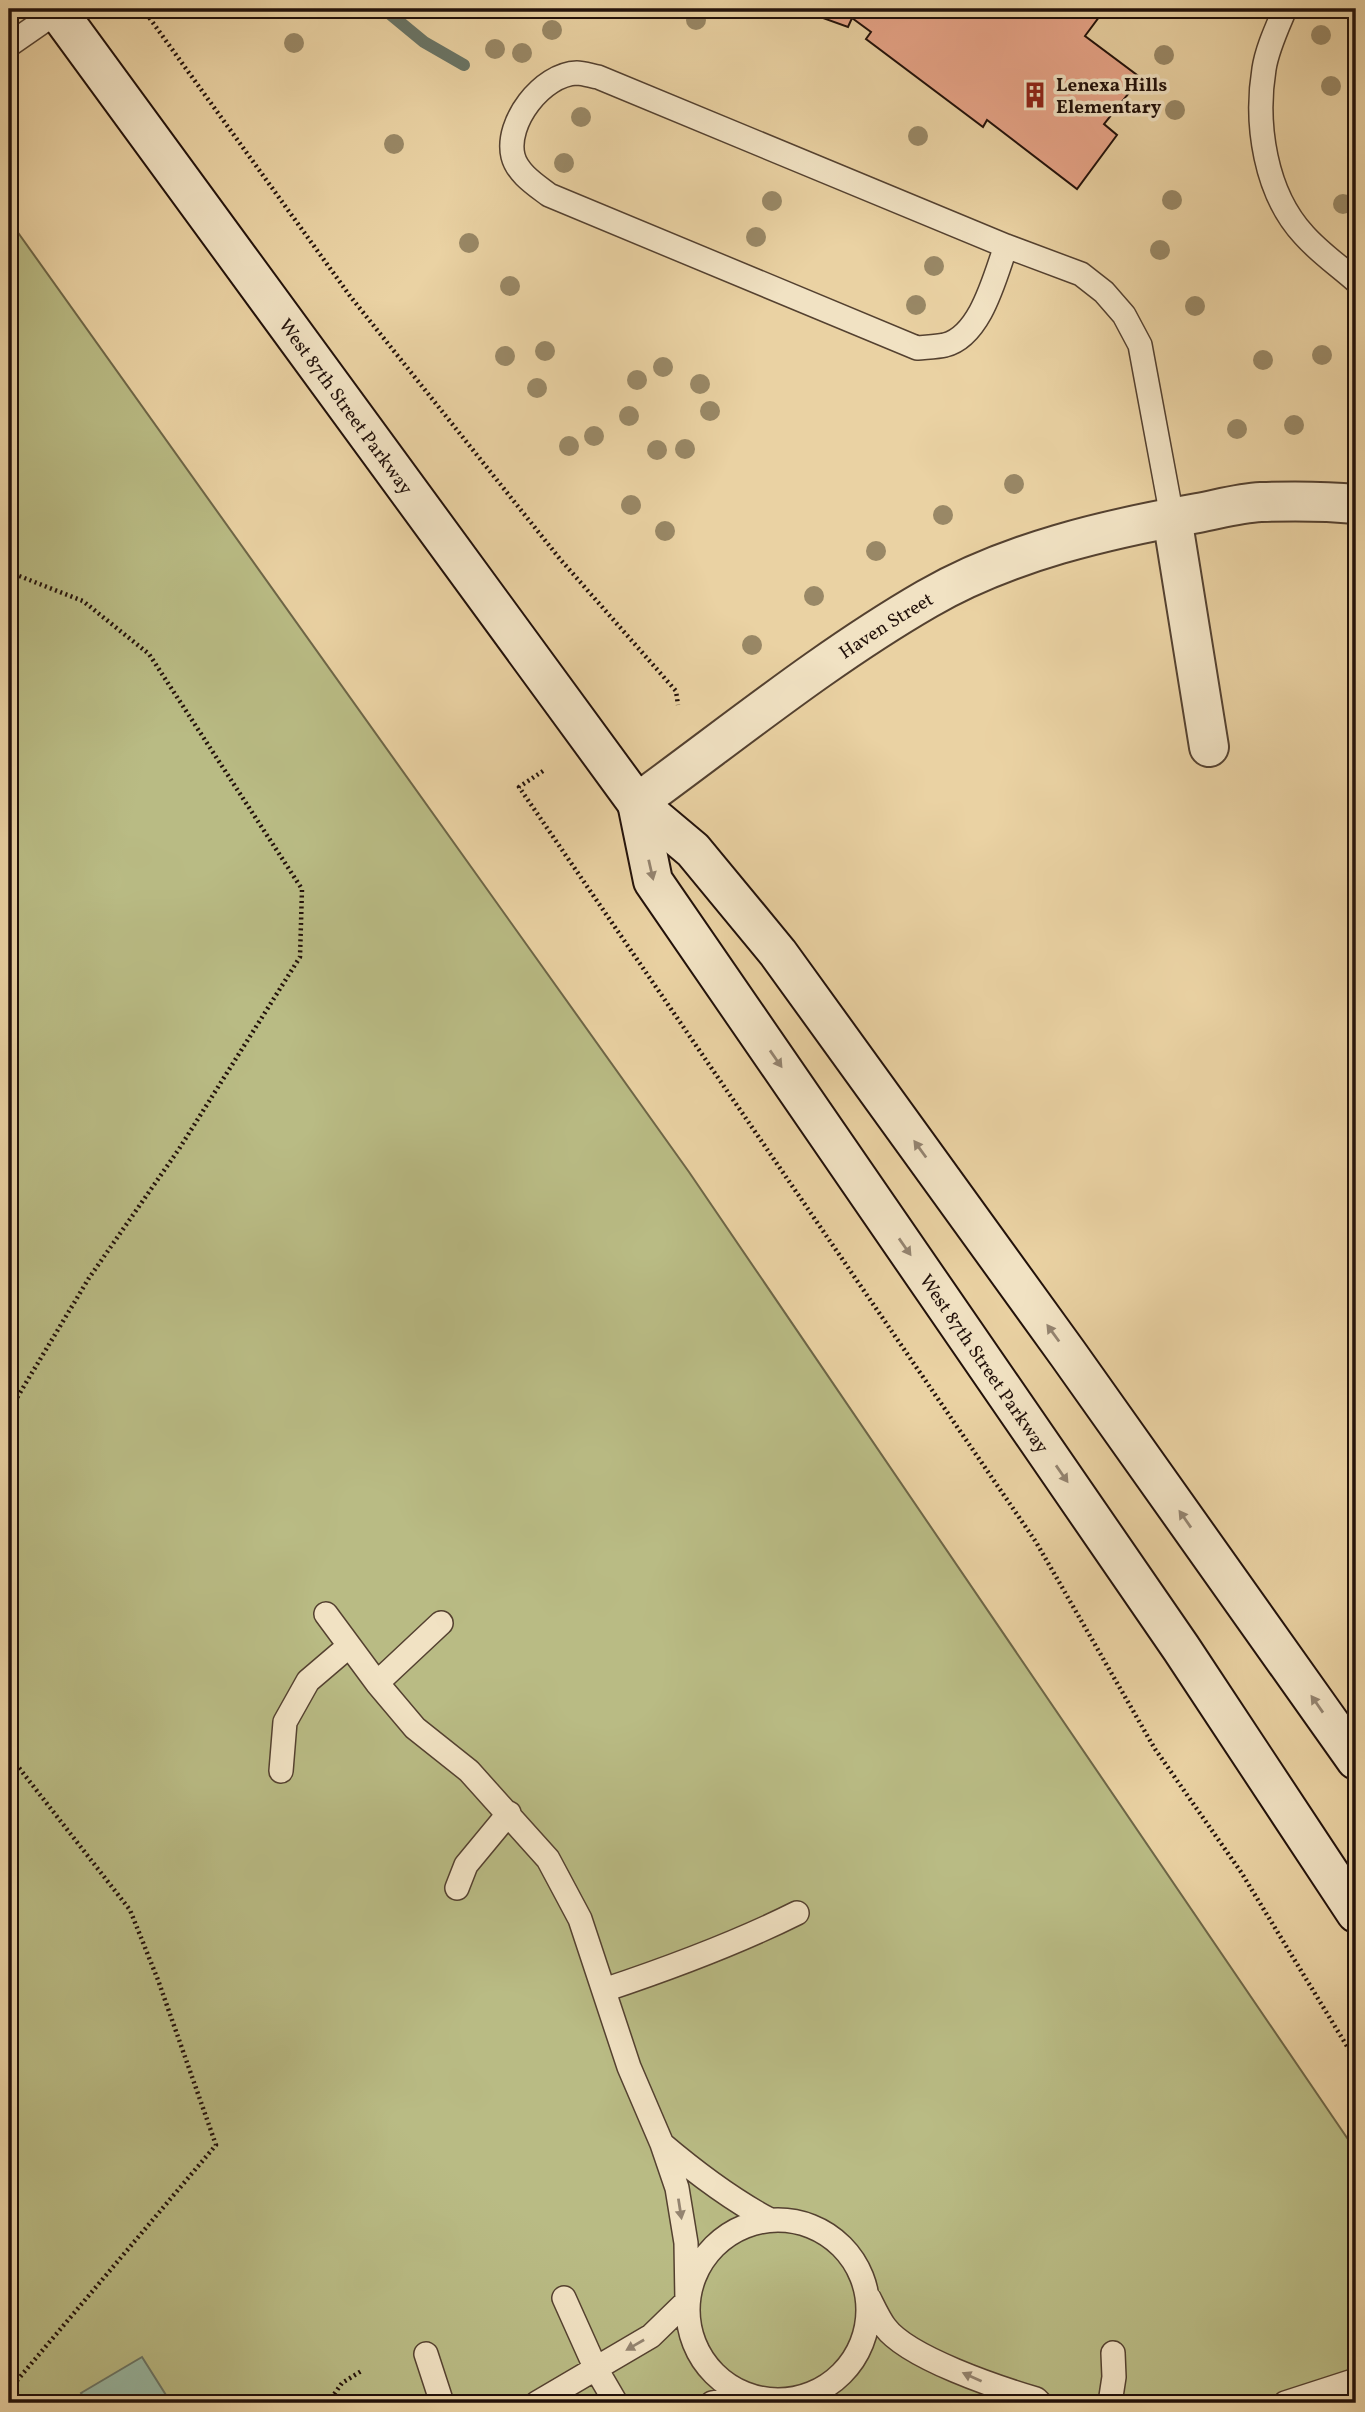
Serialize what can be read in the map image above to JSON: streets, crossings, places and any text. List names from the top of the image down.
{
  "streets": {
    "main road": ["West 87th Street Parkway", "Haven Street"]
  },
  "crossings": [
    ["West 87th Street Parkway", "Haven Street"]
  ],
  "places": {
    "building": ["Lenexa Hills Elementary"]
  }
}
